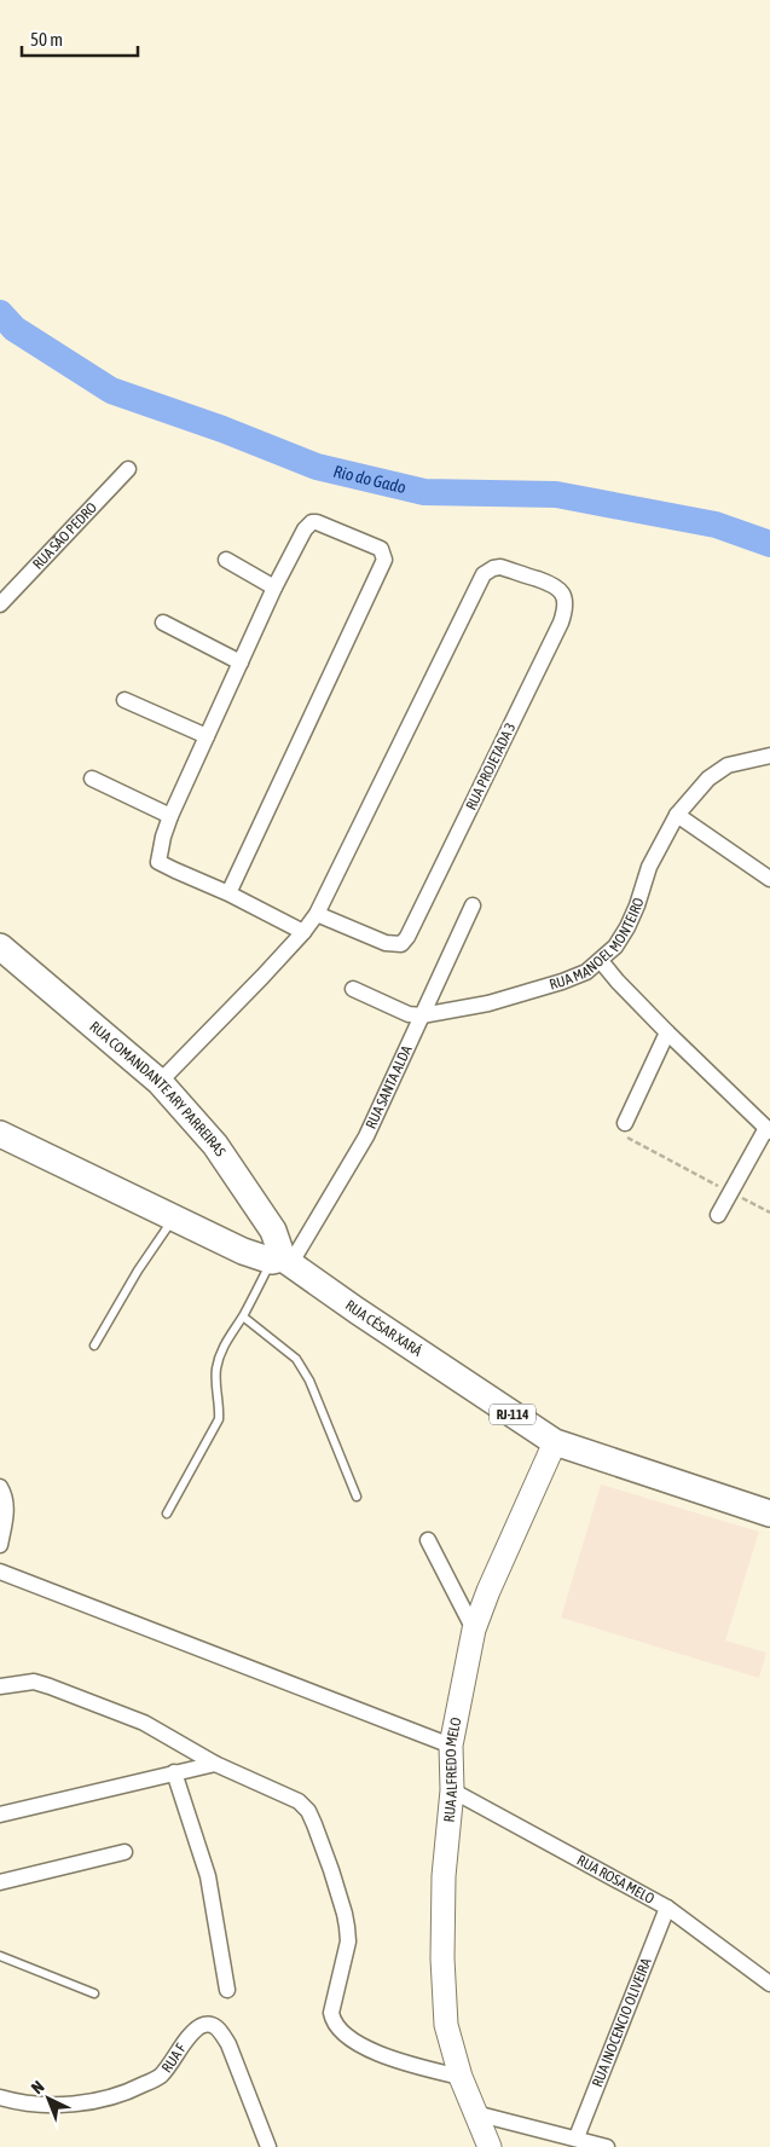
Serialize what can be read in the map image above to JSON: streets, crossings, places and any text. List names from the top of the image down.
{
  "streets": {
    "main road": ["RUA COMANDANTE ARY PARREIRAS", "RUA CÉSAR XARÁ", "RJ-114"],
    "street": [
      "RUA SÃO PEDRO",
      "RUA PROJETADA 3",
      "RUA MANOEL MONTEIRO",
      "RUA SANTA ALDA",
      "RUA ALFREDO MELO",
      "RUA ROSA MELO",
      "RUA INOCENCIO OLIVEIRA",
      "RUA F"
    ]
  },
  "crossings": [
    ["RUA MANOEL MONTEIRO", "RUA SANTA ALDA"],
    ["RUA SANTA ALDA", "RUA COMANDANTE ARY PARREIRAS"],
    ["RUA SANTA ALDA", "RUA CÉSAR XARÁ"],
    ["RUA COMANDANTE ARY PARREIRAS", "RUA CÉSAR XARÁ"],
    ["RUA CÉSAR XARÁ", "RUA ALFREDO MELO"],
    ["RUA ALFREDO MELO", "RUA ROSA MELO"],
    ["RUA ROSA MELO", "RUA INOCENCIO OLIVEIRA"]
  ],
  "water": ["Rio do Gado"],
  "scale_bar": "50 m",
  "north": "top left"
}
